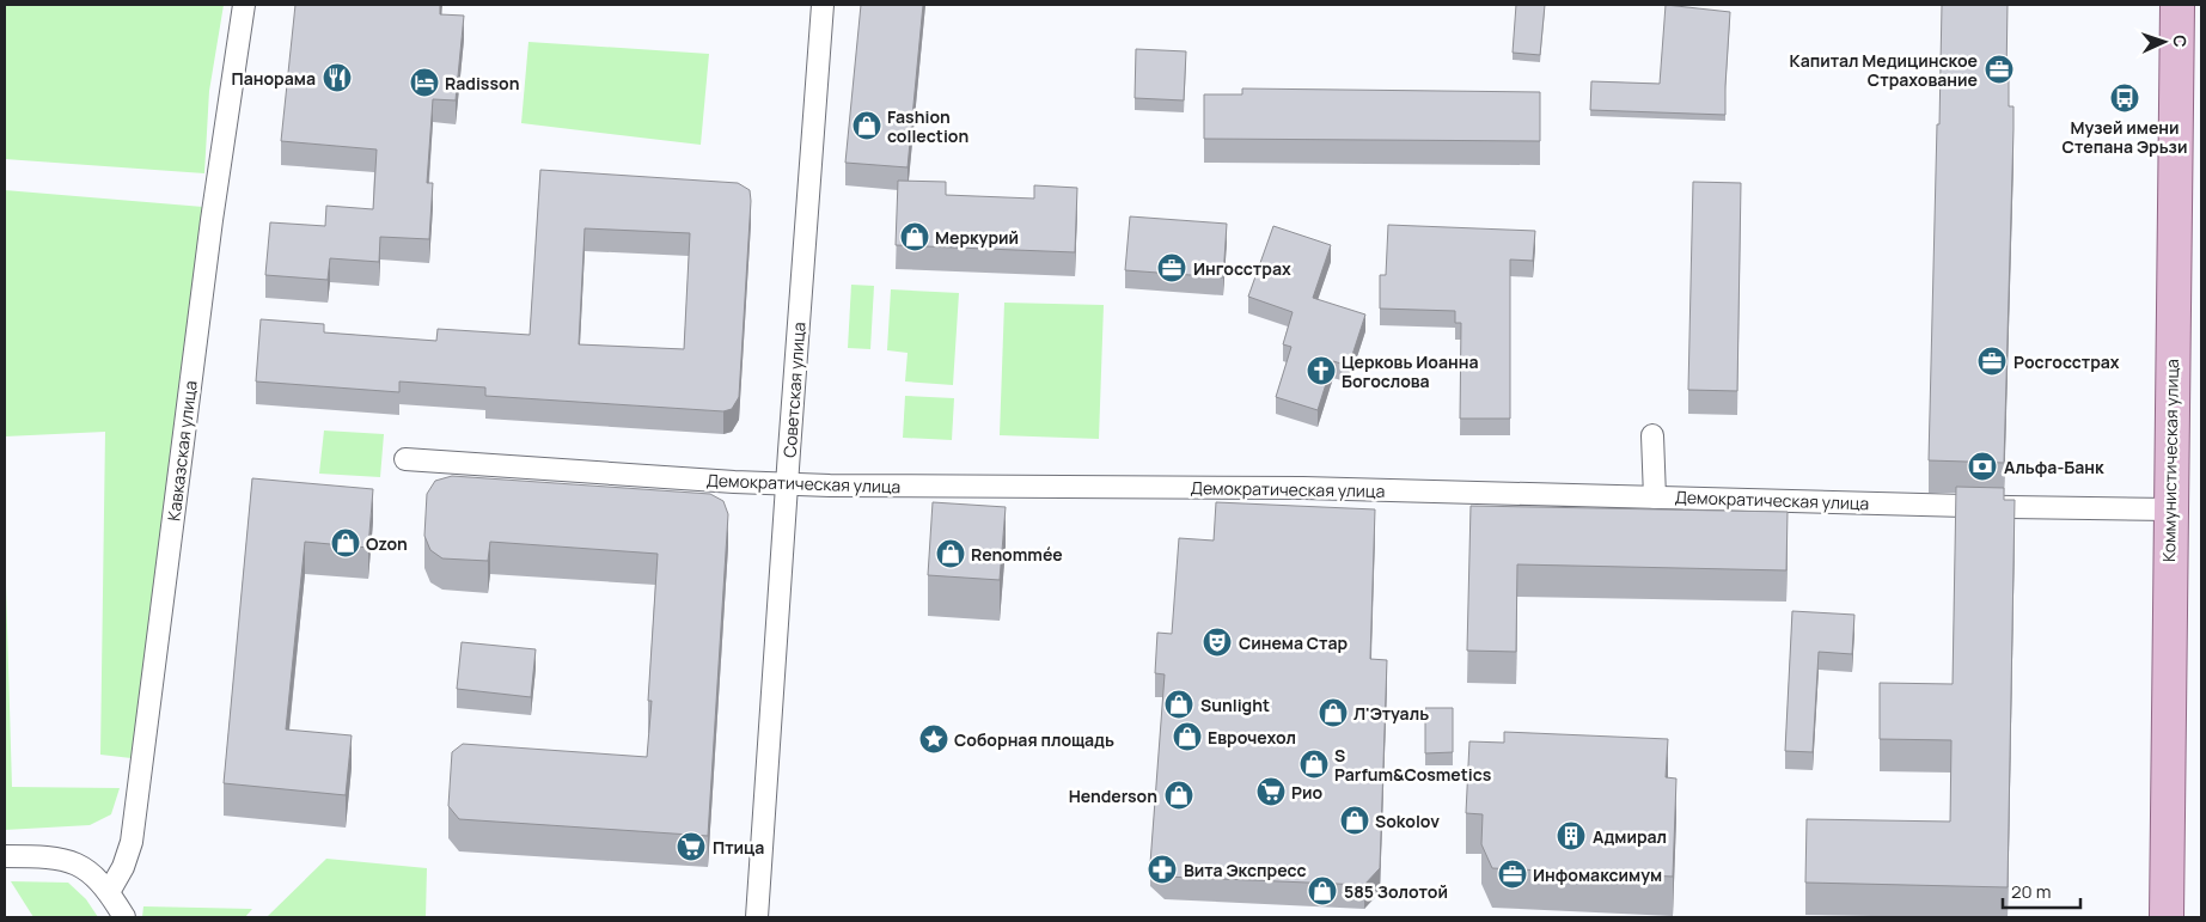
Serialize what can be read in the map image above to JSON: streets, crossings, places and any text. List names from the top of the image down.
{
  "streets": {
    "main road": ["Коммунистическая улица"],
    "street": ["Советская улица", "Кавказская улица", "Демократическая улица"]
  },
  "crossings": [
    ["Советская улица", "Демократическая улица"],
    ["Коммунистическая улица", "Демократическая улица"]
  ],
  "places": {
    "office": [
      "Капитал Медицинское Страхование",
      "Ингосстрах",
      "Росгосстрах",
      "Инфомаксимум"
    ],
    "restaurant": ["Панорама"],
    "hotel": ["Radisson"],
    "bus stop": ["Музей имени Степана Эрьзи"],
    "shop": [
      "Fashion collection",
      "Меркурий",
      "Ozon",
      "Renommée",
      "Sunlight",
      "Л'Этуаль",
      "Еврочехол",
      "S Parfum&Cosmetics",
      "Henderson",
      "Sokolov",
      "585 Золотой"
    ],
    "church": ["Церковь Иоанна Богослова"],
    "bank": ["Альфа-Банк"],
    "theatre": ["Синема Стар"],
    "place": ["Соборная площадь"],
    "supermarket": ["Рио", "Птица"],
    "building": ["Адмирал"],
    "pharmacy": ["Вита Экспресс"]
  },
  "scale_bar": "20 m",
  "north": "right"
}
